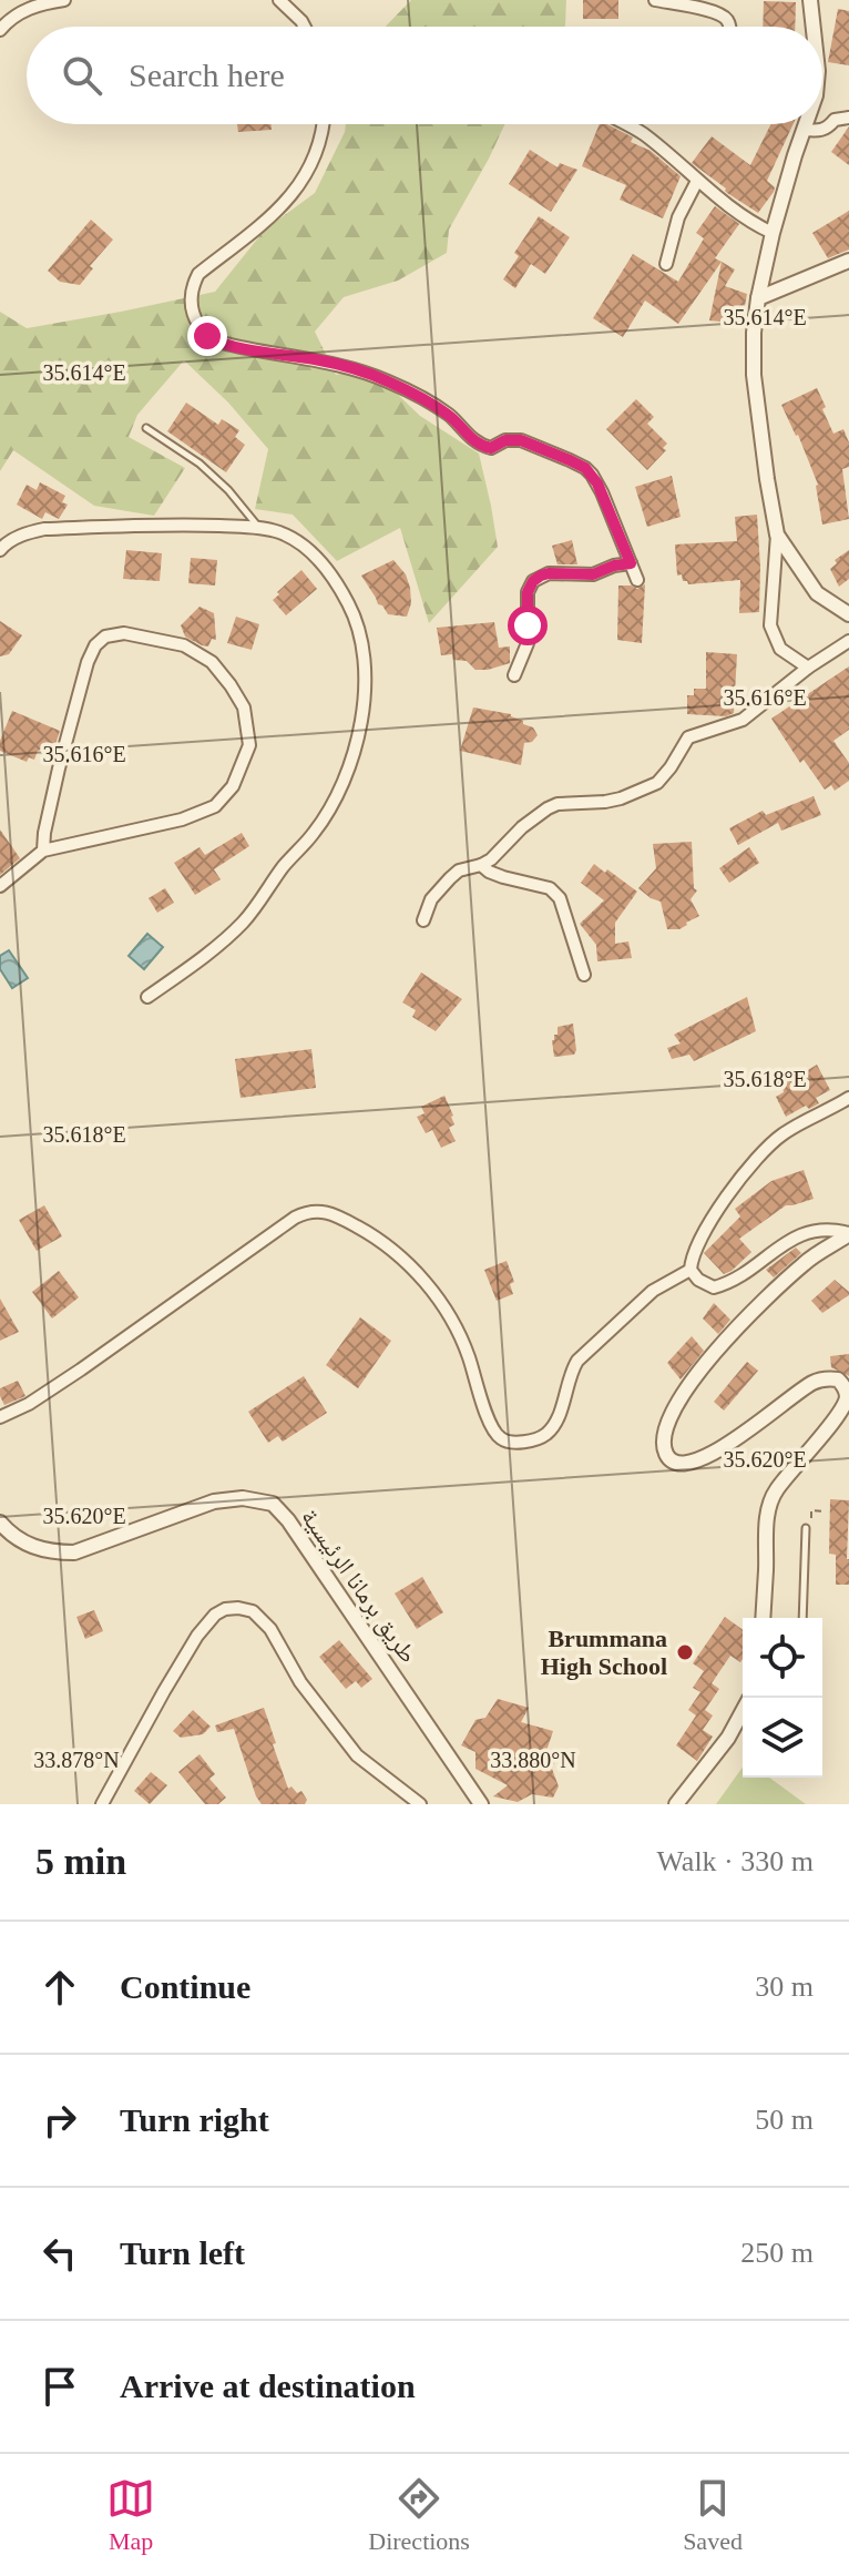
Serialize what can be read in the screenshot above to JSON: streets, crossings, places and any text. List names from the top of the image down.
{
  "streets": {
    "street": ["طريق برمانا الرئيسية"]
  },
  "places": ["Brummana High School"],
  "page": {
    "search": "Search here",
    "heading": ["5 min", "Walk · 330 m"],
    "list": [
      ["Continue", "30 m"],
      ["Turn right", "50 m"],
      ["Turn left", "250 m"],
      "Arrive at destination"
    ],
    "nav": ["Map", "Directions", "Saved"]
  },
  "coordinates": [
    "35.614°E",
    "35.616°E",
    "35.618°E",
    "35.620°E",
    "33.878°N",
    "33.880°N"
  ]
}
